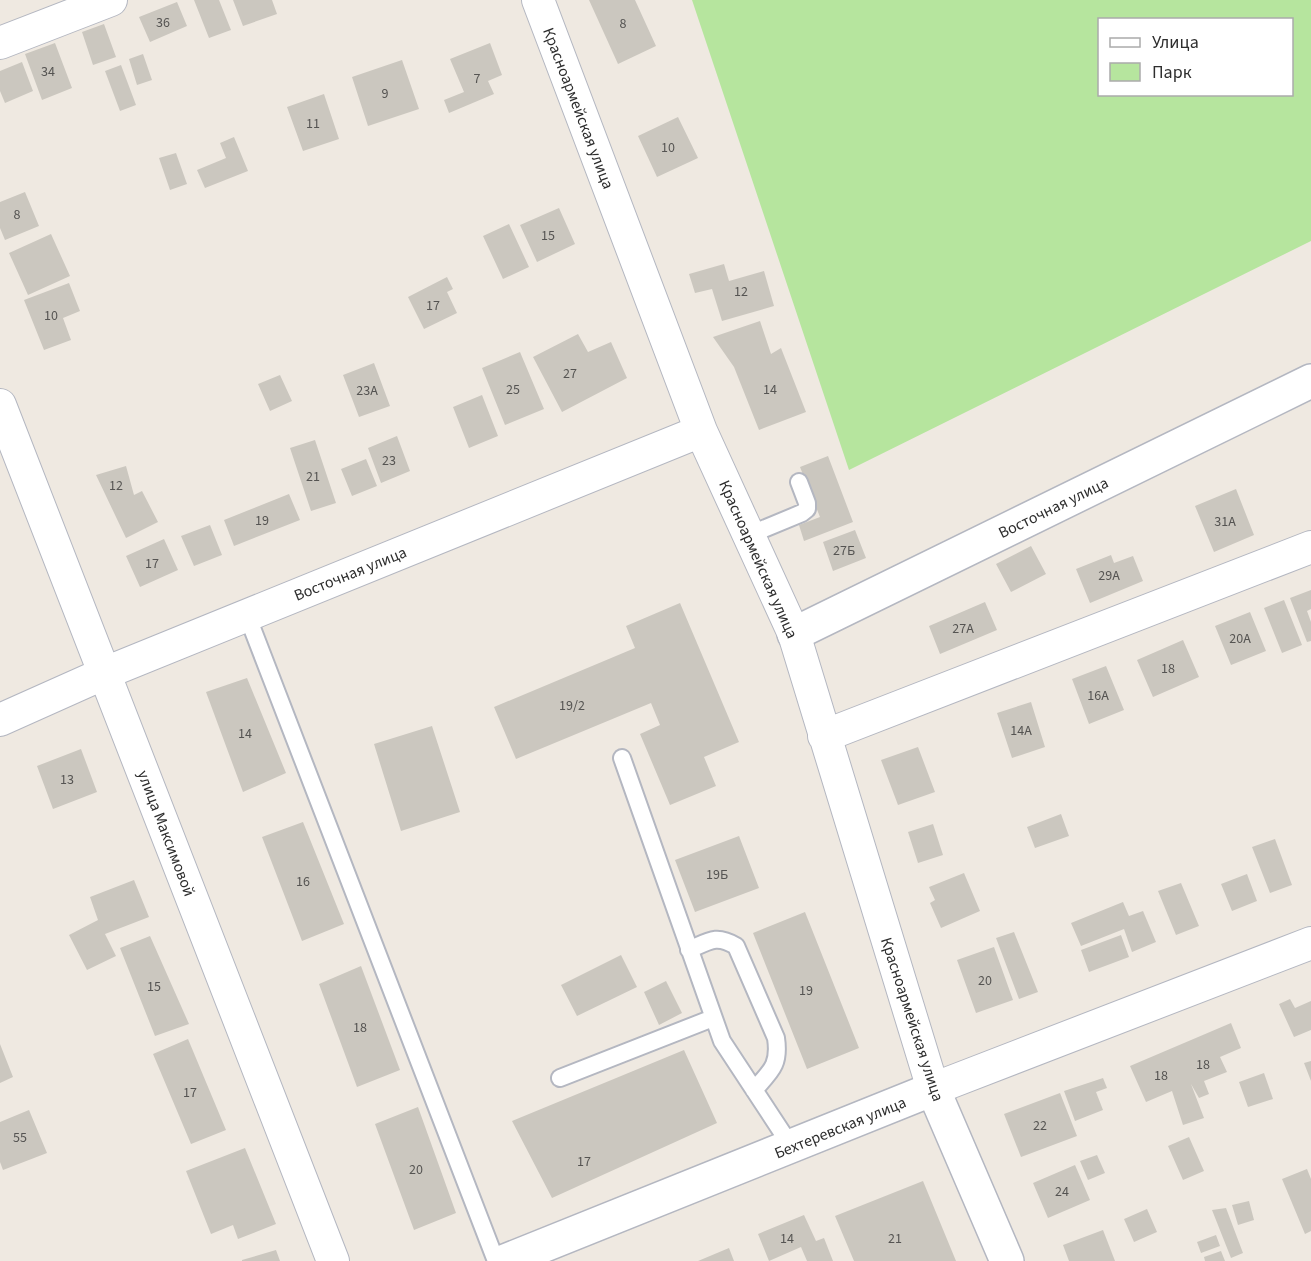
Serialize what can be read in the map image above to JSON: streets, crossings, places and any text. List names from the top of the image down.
{
  "streets": {
    "main road": ["Красноармейская улица", "Восточная улица", "Бехтеревская улица"],
    "street": ["улица Максимовой"]
  },
  "crossings": [
    ["Красноармейская улица", "Восточная улица"],
    ["Красноармейская улица", "Бехтеревская улица"],
    ["Восточная улица", "улица Максимовой"]
  ],
  "house_numbers": [
    "36",
    "8",
    "34",
    "7",
    "9",
    "11",
    "10",
    "8",
    "15",
    "12",
    "17",
    "10",
    "27",
    "25",
    "14",
    "23А",
    "23",
    "21",
    "12",
    "19",
    "31А",
    "27Б",
    "17",
    "29А",
    "27А",
    "20А",
    "18",
    "16А",
    "19/2",
    "14А",
    "14",
    "13",
    "19Б",
    "16",
    "20",
    "15",
    "19",
    "18",
    "18",
    "18",
    "17",
    "22",
    "55",
    "17",
    "20",
    "24",
    "14",
    "21"
  ],
  "legend": ["Улица", "Парк"]
}
